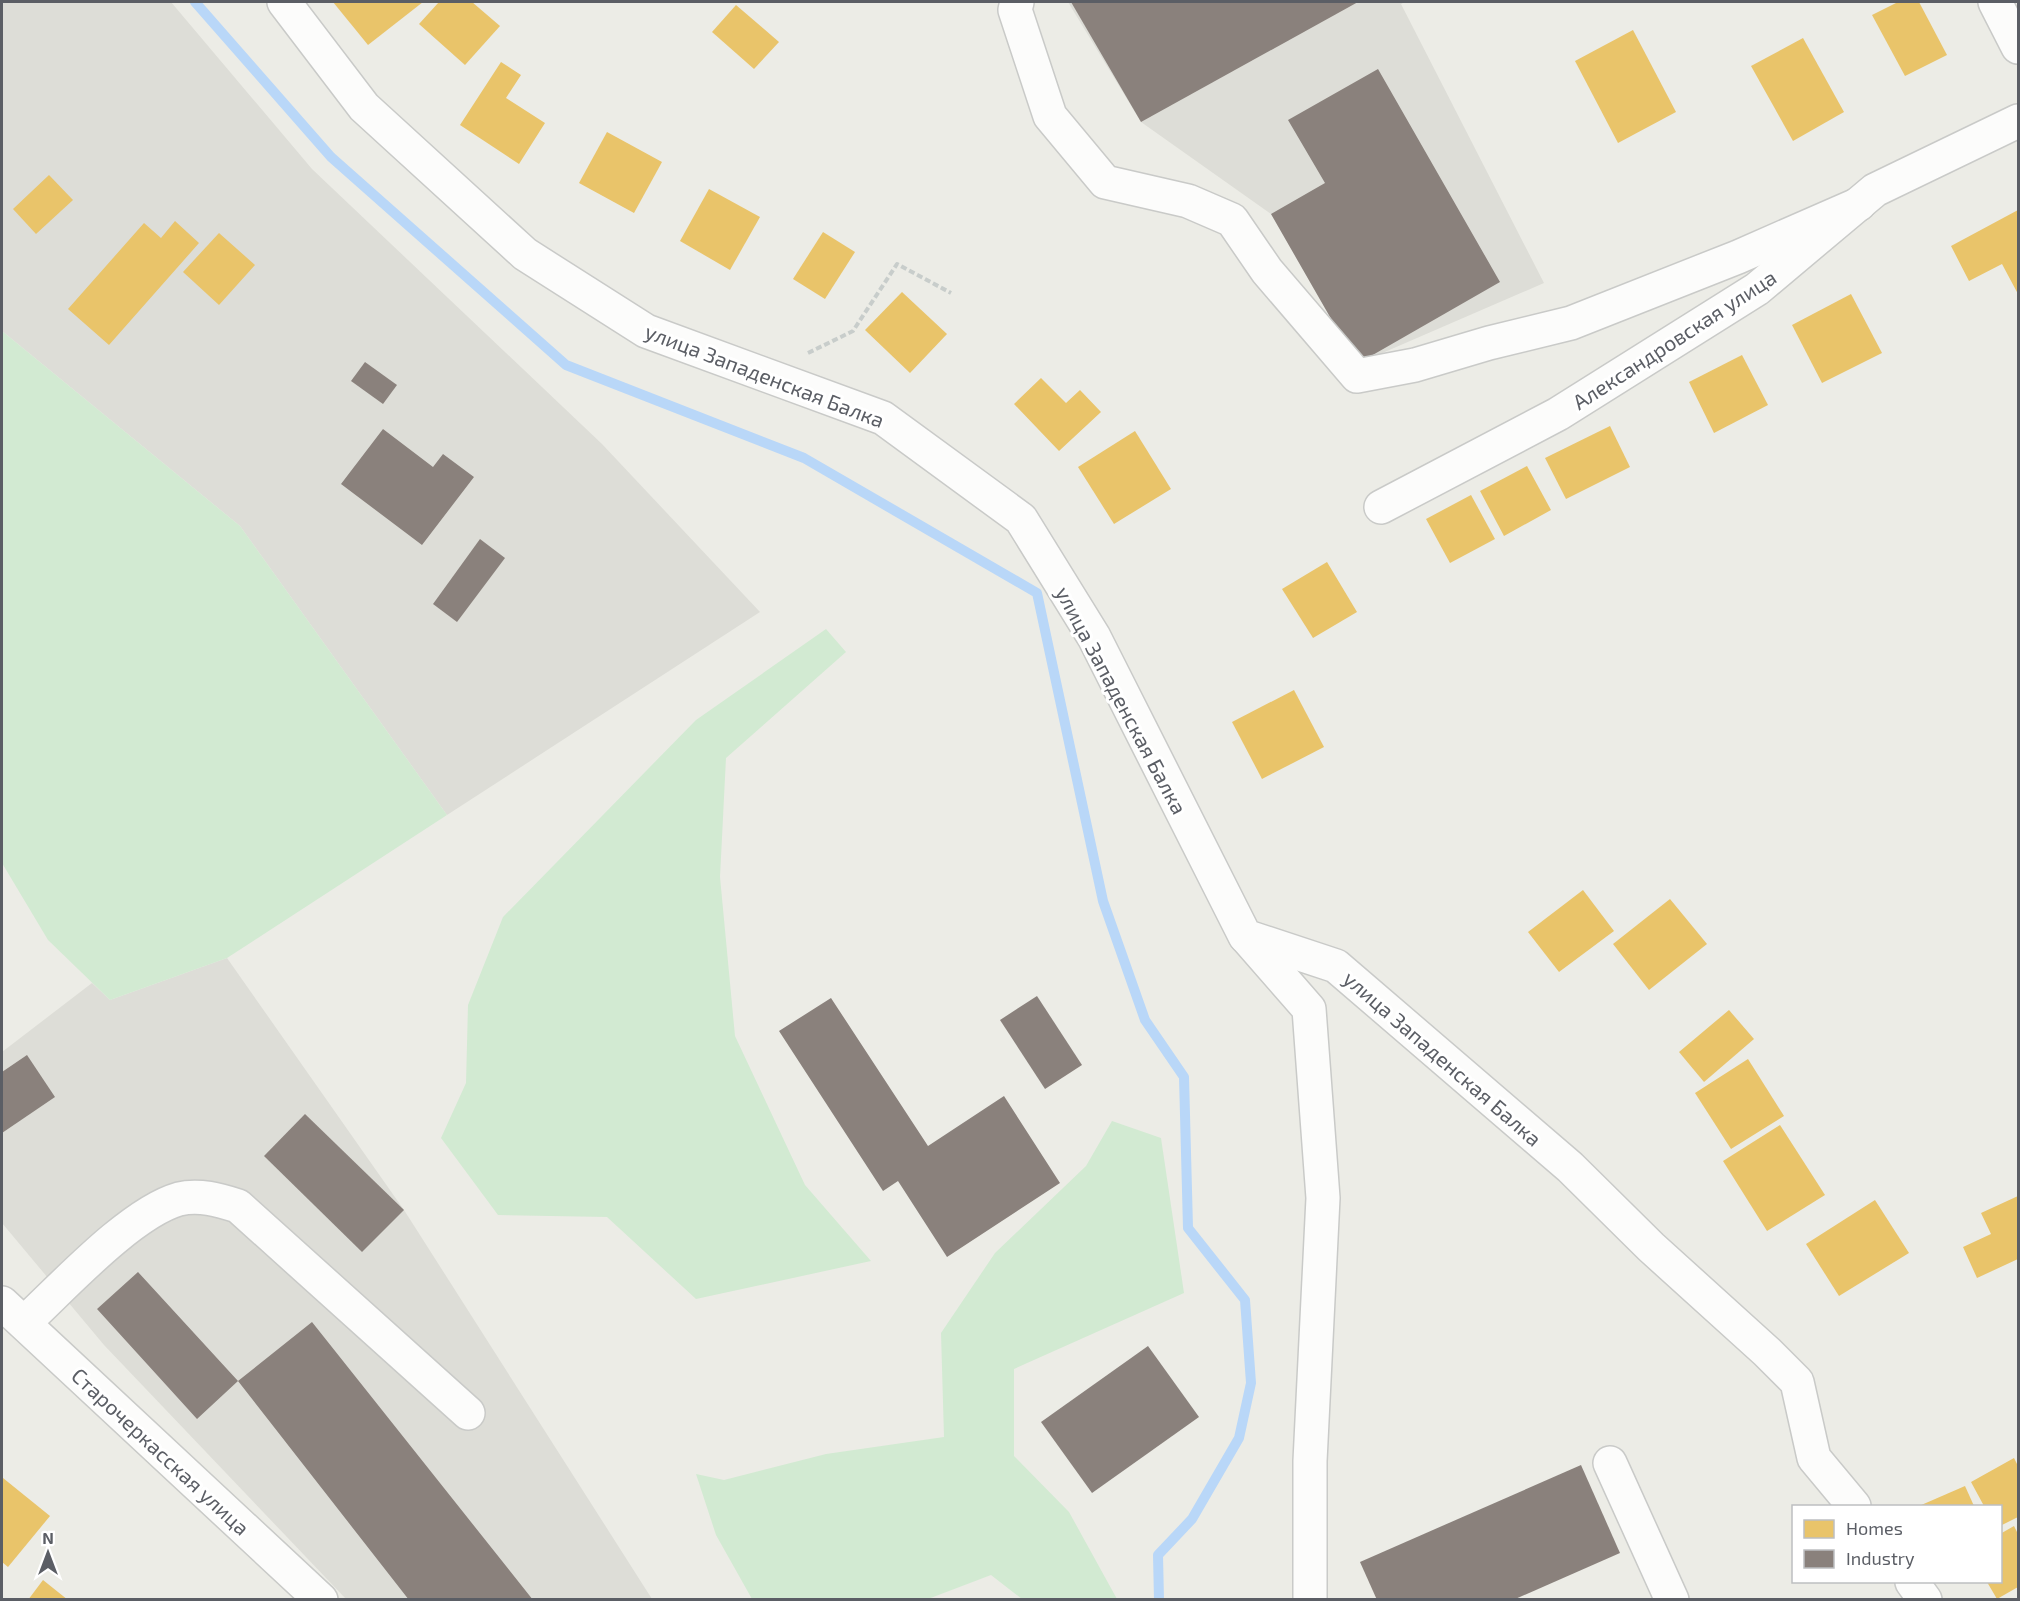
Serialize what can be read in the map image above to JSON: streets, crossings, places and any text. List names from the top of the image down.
{
  "streets": {
    "street": ["Александровская улица", "улица Западенская Балка", "Старочеркасская улица"]
  },
  "legend": ["Homes", "Industry"],
  "north": "top"
}
